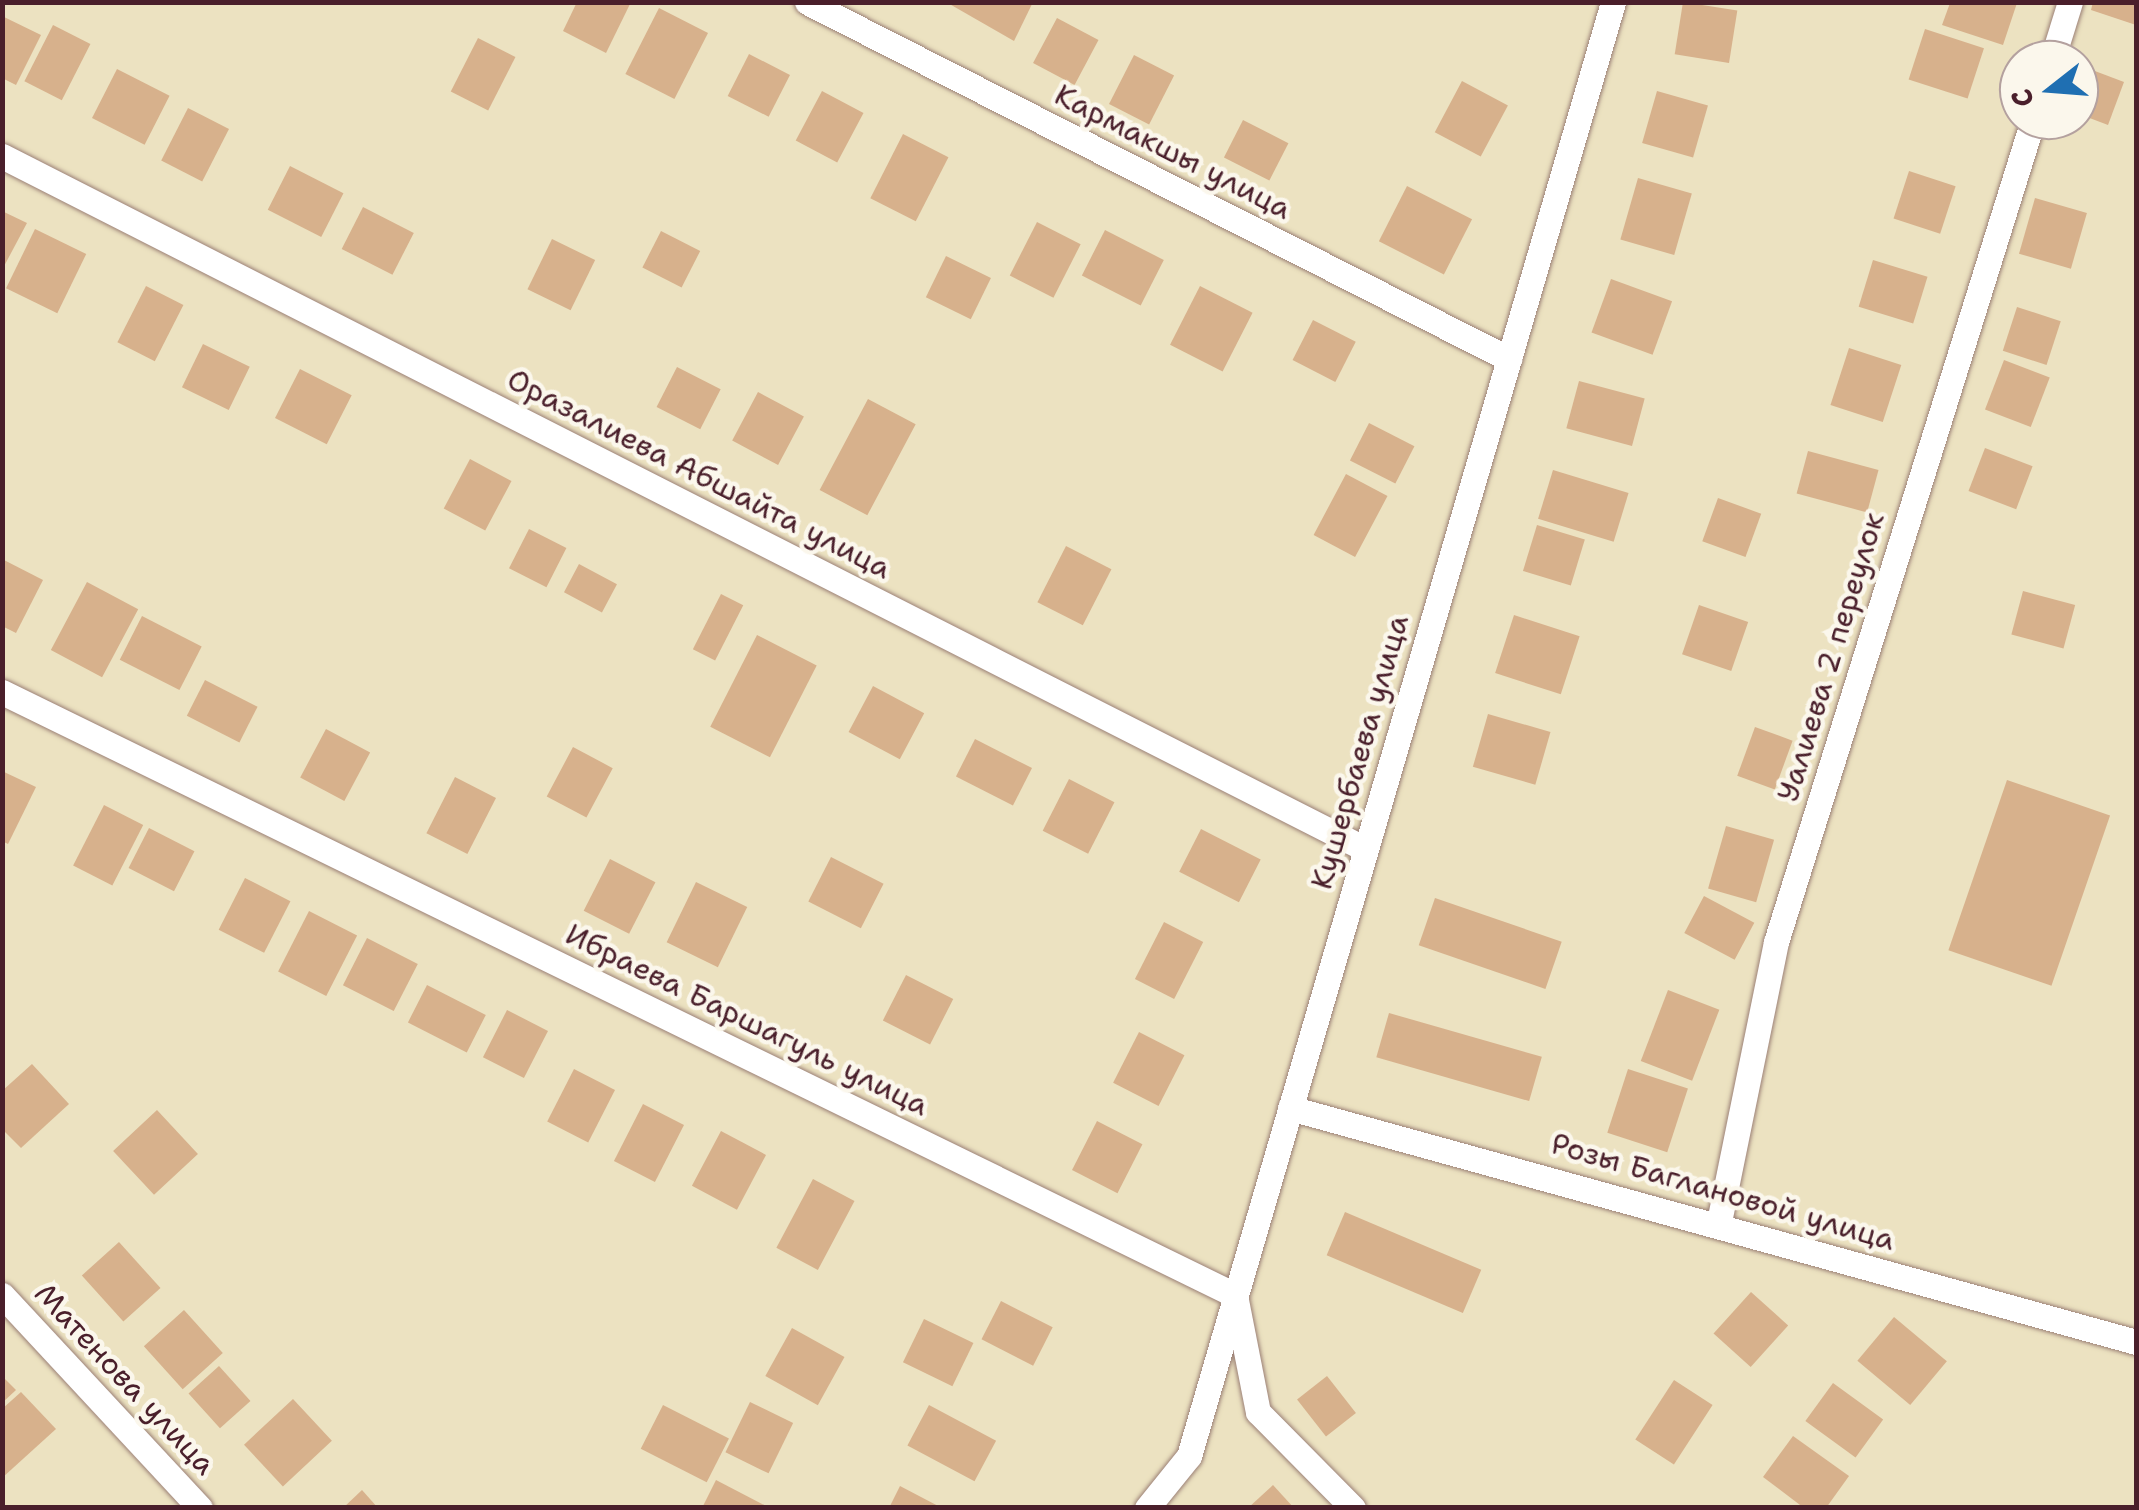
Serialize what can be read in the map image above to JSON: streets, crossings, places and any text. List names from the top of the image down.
{
  "streets": {
    "street": [
      "Кармакшы улица",
      "Оразалиева Абшайта улица",
      "Уалиева 2 переулок",
      "Кушербаева улица",
      "Ибраева Баршагуль улица",
      "Розы Баглановой улица",
      "Матенова улица"
    ]
  },
  "crossings": [
    ["Кармакшы улица", "Кушербаева улица"],
    ["Оразалиева Абшайта улица", "Кушербаева улица"],
    ["Уалиева 2 переулок", "Розы Баглановой улица"],
    ["Кушербаева улица", "Ибраева Баршагуль улица"],
    ["Кушербаева улица", "Розы Баглановой улица"]
  ],
  "north": "left"
}
